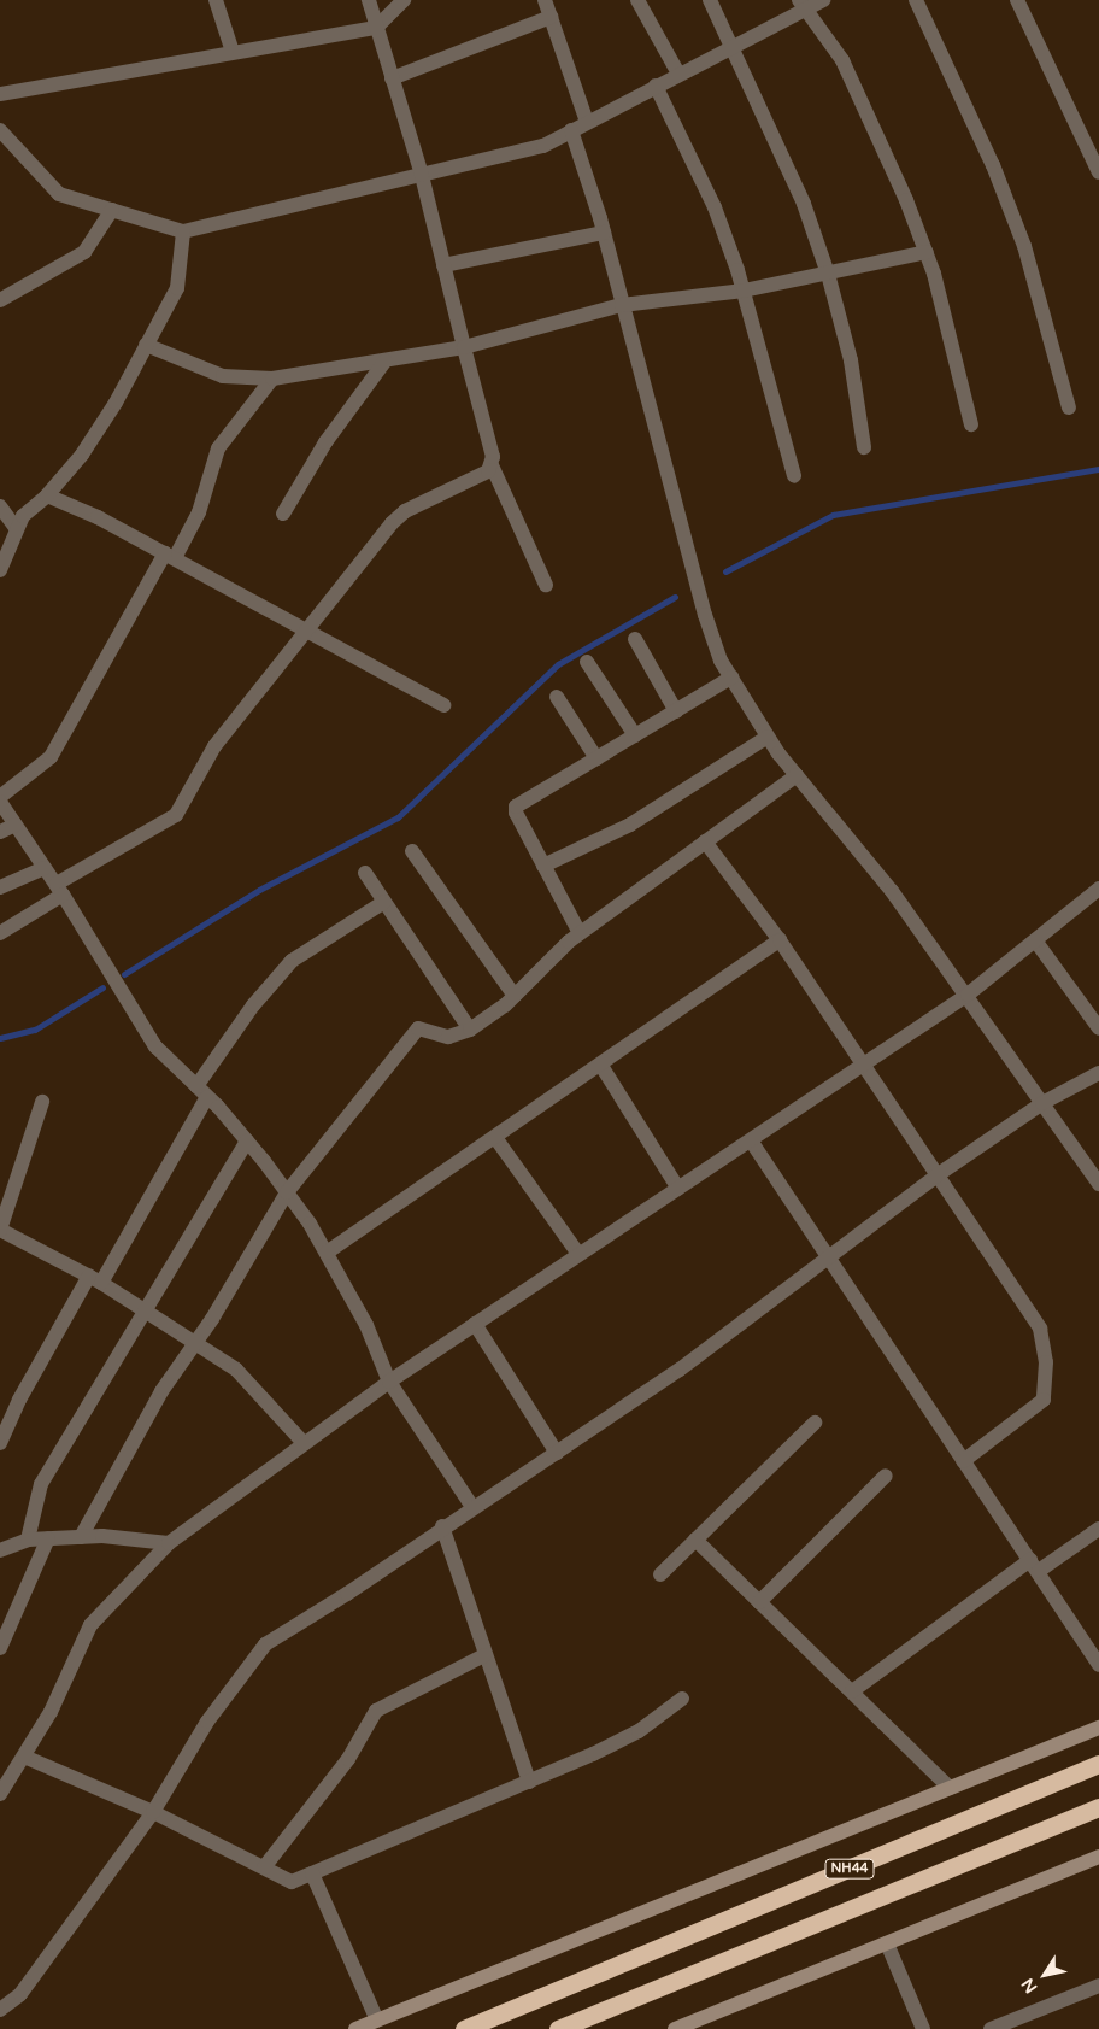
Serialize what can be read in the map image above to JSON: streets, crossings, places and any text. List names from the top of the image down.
{
  "streets": {
    "highway": ["NH44"]
  },
  "north": "bottom left"
}
